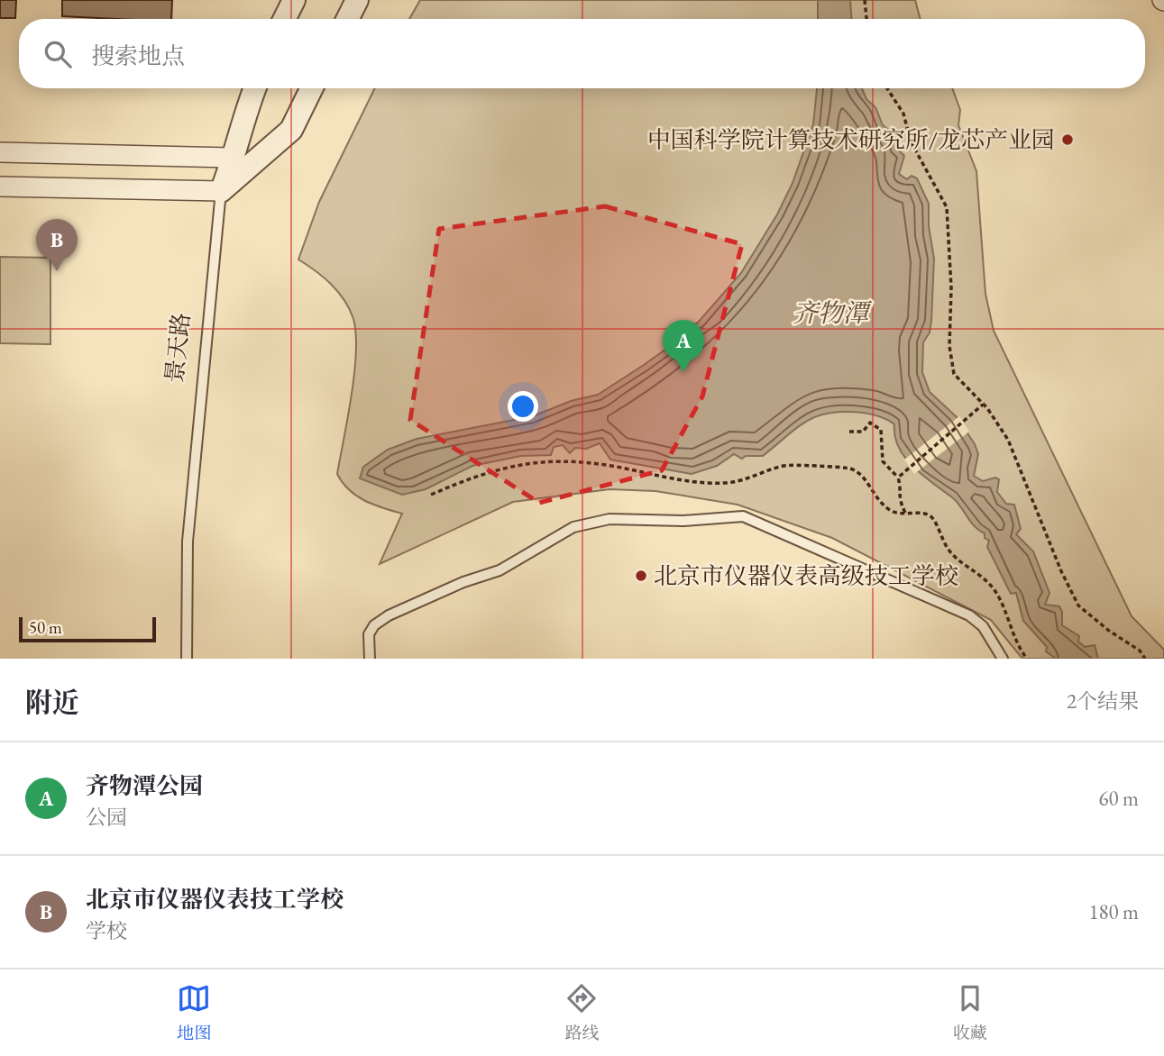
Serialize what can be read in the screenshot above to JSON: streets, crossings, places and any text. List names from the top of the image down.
{
  "streets": {
    "lane": ["景天路"]
  },
  "water": ["齐物潭"],
  "places": ["中国科学院计算技术研究所/龙芯产业园", "北京市仪器仪表高级技工学校"],
  "scale_bar": "50 m",
  "page": {
    "search": "搜索地点",
    "pins": ["B", "A"],
    "scale": "50 m",
    "heading": ["附近", "2个结果"],
    "list": [
      {
        "mark": "A",
        "name": "齐物潭公园",
        "note": "公园",
        "value": "60 m"
      },
      {
        "mark": "B",
        "name": "北京市仪器仪表技工学校",
        "note": "学校",
        "value": "180 m"
      }
    ],
    "nav": ["地图", "路线", "收藏"]
  }
}
